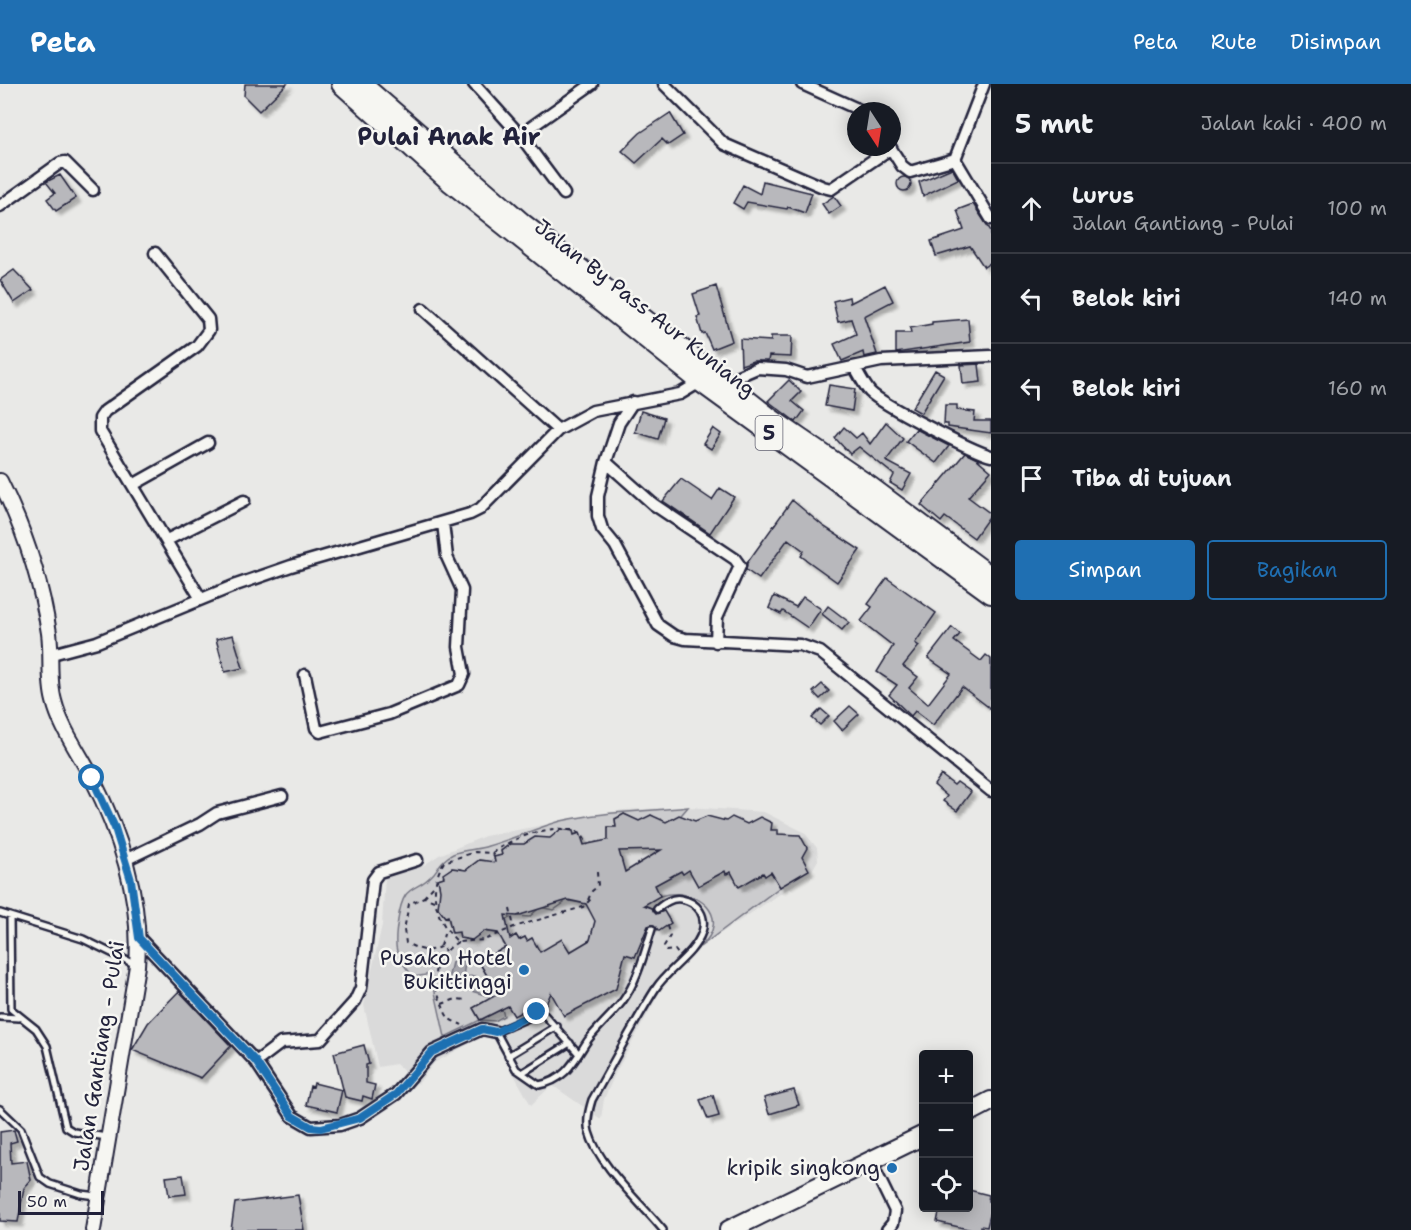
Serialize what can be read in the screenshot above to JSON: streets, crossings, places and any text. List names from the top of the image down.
{
  "streets": {
    "highway": ["Jalan By Pass Aur Kuniang", "5"],
    "street": ["Jalan Gantiang - Pulai"]
  },
  "districts": ["Pulai Anak Air"],
  "places": ["Pusako Hotel Bukittinggi", "kripik singkong"],
  "scale_bar": "50 m",
  "north": "bottom",
  "page": {
    "header": "Peta",
    "nav": ["Peta", "Rute", "Disimpan"],
    "heading": ["5 mnt", "Jalan kaki · 400 m"],
    "list": [
      ["Lurus", "Jalan Gantiang - Pulai", "100 m"],
      ["Belok kiri", "140 m"],
      ["Belok kiri", "160 m"],
      "Tiba di tujuan"
    ],
    "buttons": ["Simpan", "Bagikan"],
    "map_buttons": ["+", "−"],
    "scale": "50 m"
  }
}
